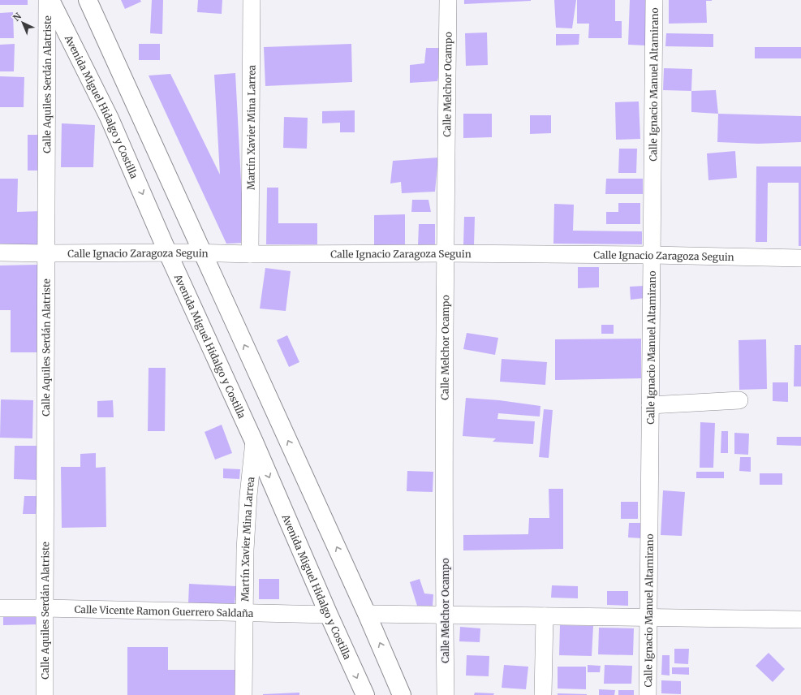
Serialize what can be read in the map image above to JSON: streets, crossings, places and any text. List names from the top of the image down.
{
  "streets": {
    "main road": ["Avenida Miguel Hidalgo y Costilla"],
    "street": [
      "Calle Aquiles Serdán Alatriste",
      "Calle Melchor Ocampo",
      "Calle Ignacio Manuel Altamirano",
      "Martín Xavier Mina Larrea",
      "Calle Ignacio Zaragoza Seguin",
      "Calle Vicente Ramon Guerrero Saldaña"
    ]
  },
  "crossings": [
    ["Calle Aquiles Serdán Alatriste", "Calle Ignacio Zaragoza Seguin"],
    ["Calle Aquiles Serdán Alatriste", "Calle Vicente Ramon Guerrero Saldaña"],
    ["Calle Melchor Ocampo", "Calle Ignacio Zaragoza Seguin"],
    ["Calle Ignacio Manuel Altamirano", "Calle Ignacio Zaragoza Seguin"],
    ["Avenida Miguel Hidalgo y Costilla", "Martín Xavier Mina Larrea"],
    ["Avenida Miguel Hidalgo y Costilla", "Calle Ignacio Zaragoza Seguin"],
    ["Avenida Miguel Hidalgo y Costilla", "Calle Vicente Ramon Guerrero Saldaña"],
    ["Martín Xavier Mina Larrea", "Calle Ignacio Zaragoza Seguin"],
    ["Martín Xavier Mina Larrea", "Calle Vicente Ramon Guerrero Saldaña"]
  ],
  "north": "top left"
}
